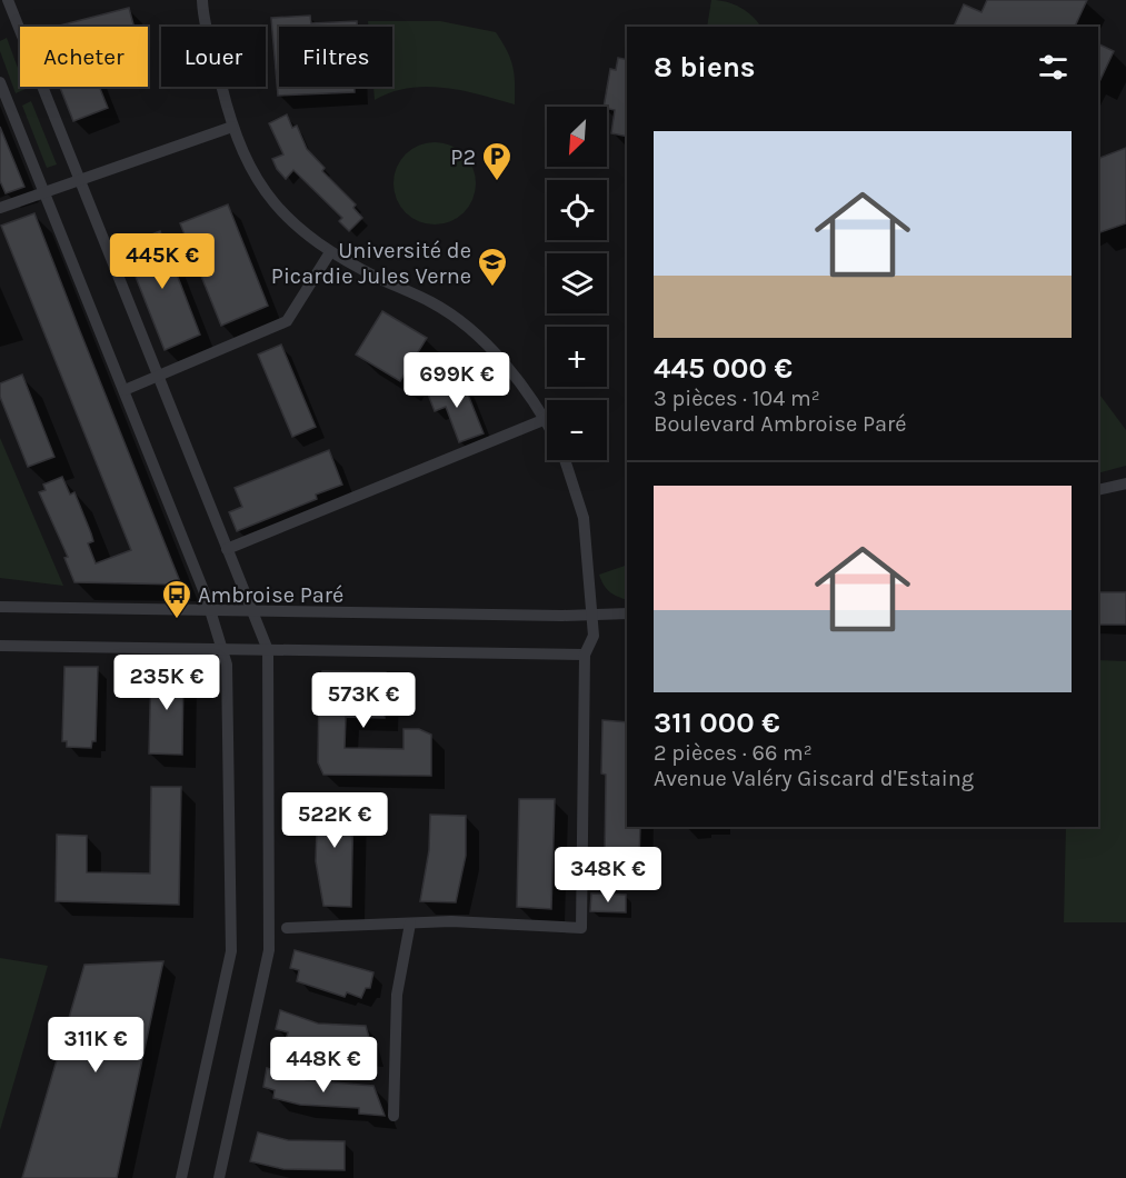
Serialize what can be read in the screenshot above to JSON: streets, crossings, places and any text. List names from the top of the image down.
{
  "places": {
    "parking": ["P2"],
    "school or university": ["Université de Picardie Jules Verne"],
    "bus stop": ["Ambroise Paré"]
  },
  "north": "bottom left",
  "page": {
    "chip": ["Acheter", "Louer", "Filtres"],
    "heading": "8 biens",
    "map_buttons": ["+", "−"],
    "list": [
      {
        "name": "445 000 €",
        "note": "3 pièces · 104 m² · Boulevard Ambroise Paré"
      },
      {
        "name": "311 000 €",
        "note": "2 pièces · 66 m² · Avenue Valéry Giscard d'Estaing"
      }
    ],
    "price": [
      "445K €",
      "699K €",
      "235K €",
      "573K €",
      "522K €",
      "348K €",
      "311K €",
      "448K €"
    ]
  }
}
